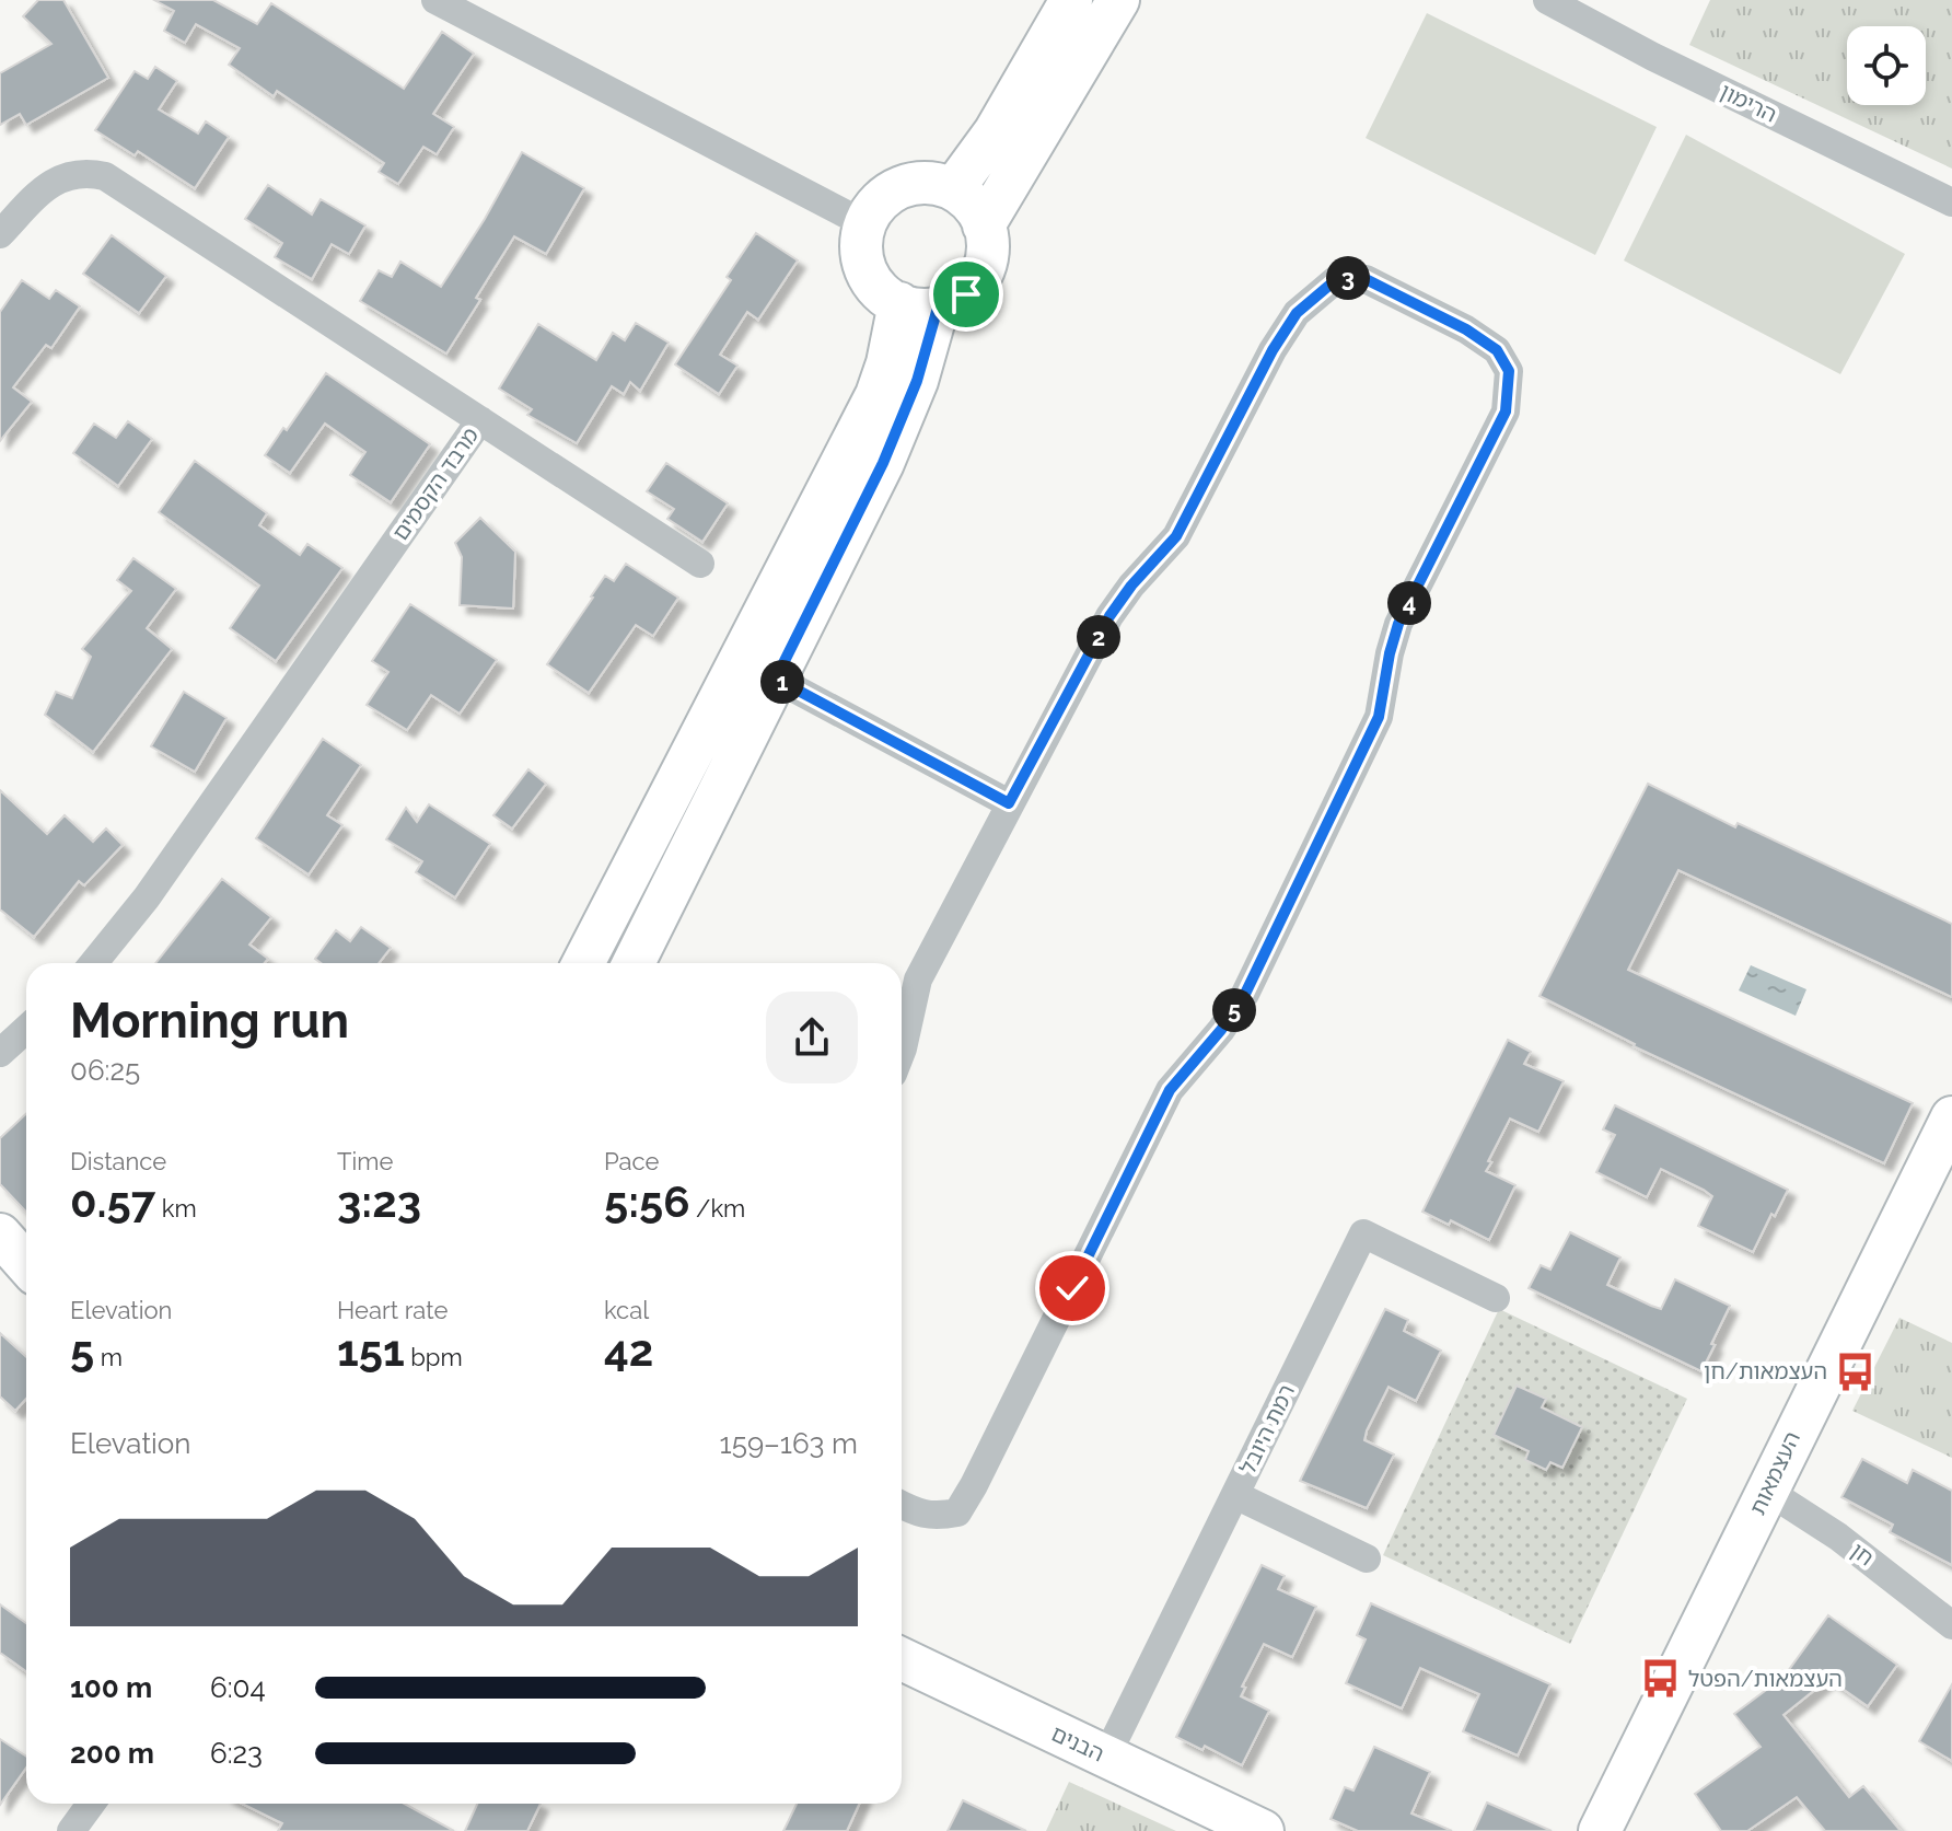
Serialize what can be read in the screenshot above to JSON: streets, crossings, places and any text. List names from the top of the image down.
{
  "streets": {
    "street": [
      "הרימון",
      "מרבד הקסמים",
      "רמת היובל",
      "העצמאות",
      "חן",
      "הבנים"
    ]
  },
  "crossings": [
    ["רמת היובל", "הבנים"],
    ["העצמאות", "חן"]
  ],
  "places": {
    "bus stop": ["העצמאות/חן", "העצמאות/הפטל"]
  },
  "page": {
    "pins": [
      "3",
      "4",
      "2",
      "1",
      "5"
    ],
    "heading": ["Morning run", "06:25"],
    "stats": [
      ["Distance", "0.57 km"],
      ["Time", "3:23"],
      ["Pace", "5:56 /km"],
      ["Elevation", "5 m"],
      ["Heart rate", "151 bpm"],
      ["kcal", "42"]
    ],
    "chart": ["Elevation", "159–163 m"],
    "list": [
      {
        "name": "100 m",
        "note": "6:04"
      },
      {
        "name": "200 m",
        "note": "6:23"
      }
    ]
  }
}
